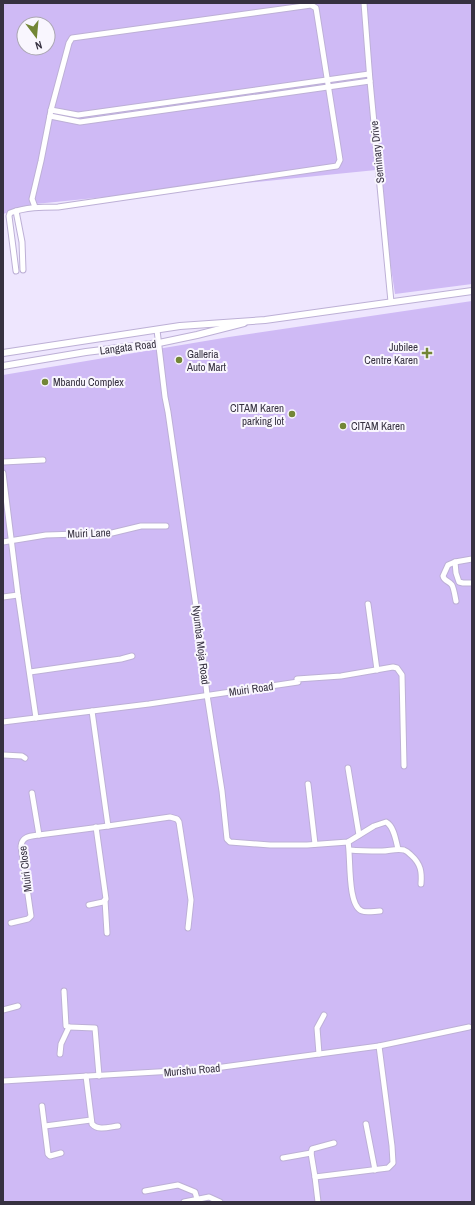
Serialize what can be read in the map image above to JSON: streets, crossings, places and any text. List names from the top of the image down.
{
  "streets": {
    "main road": ["Langata Road"],
    "street": [
      "Seminary Drive",
      "Muiri Lane",
      "Nyumba Moja Road",
      "Muiri Road",
      "Muiri Close",
      "Murishu Road"
    ]
  },
  "crossings": [
    ["Seminary Drive", "Langata Road"],
    ["Langata Road", "Nyumba Moja Road"],
    ["Nyumba Moja Road", "Muiri Road"]
  ],
  "places": {
    "health": ["Jubilee Centre Karen"],
    "other": [
      "Galleria Auto Mart",
      "Mbandu Complex",
      "CITAM Karen parking lot",
      "CITAM Karen"
    ]
  },
  "north": "bottom"
}
